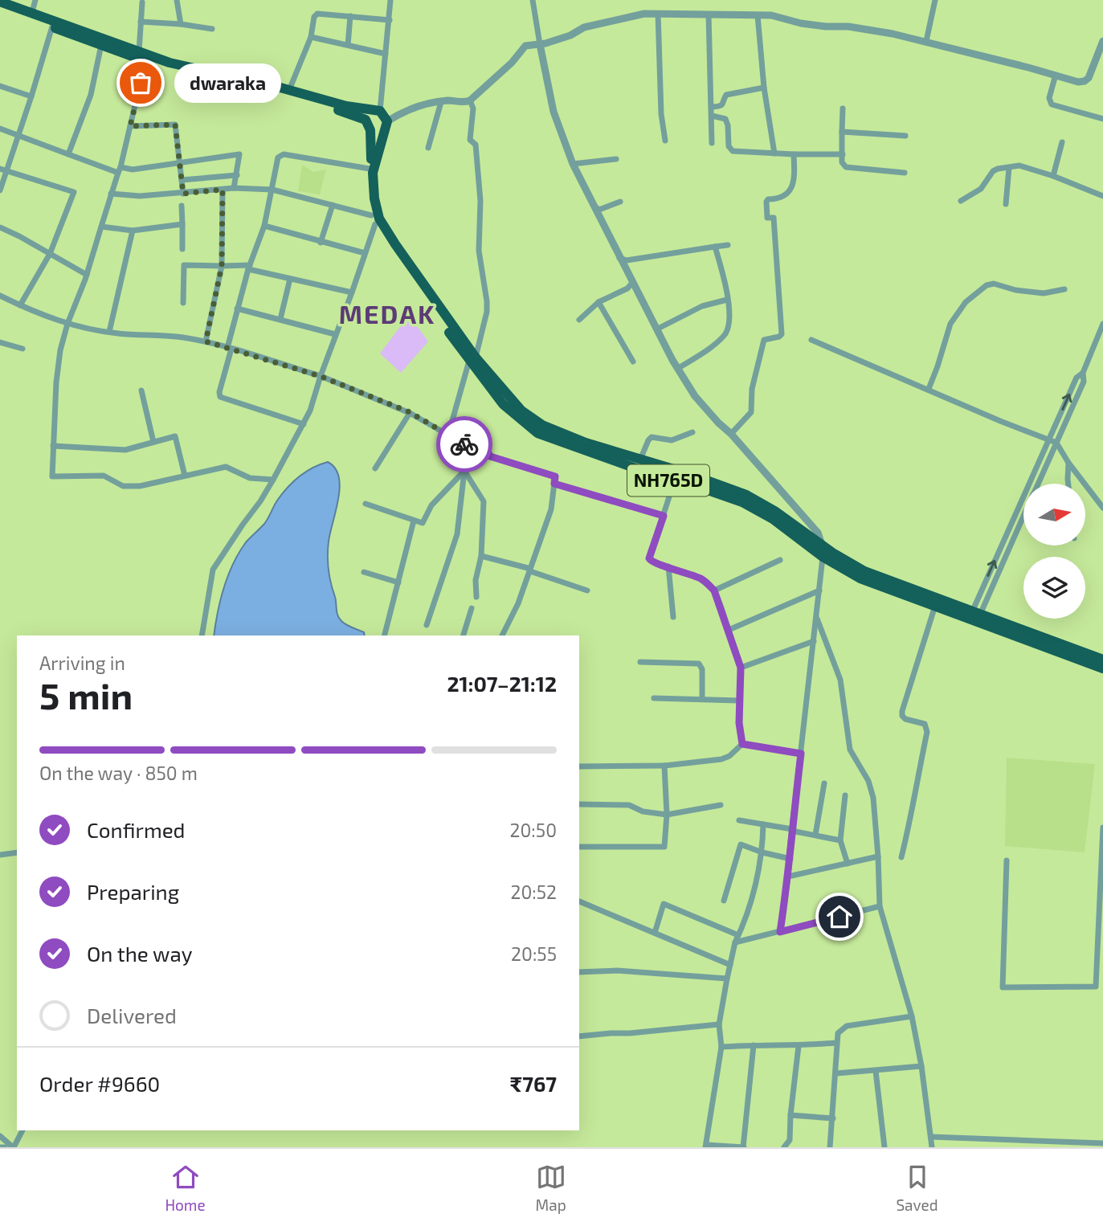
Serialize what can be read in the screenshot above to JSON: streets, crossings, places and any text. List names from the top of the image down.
{
  "streets": {
    "highway": ["NH765D"]
  },
  "districts": ["MEDAK"],
  "places": ["dwaraka"],
  "north": "right",
  "page": {
    "bubble": "dwaraka",
    "heading": ["5 min", "Arriving in", "21:07–21:12"],
    "panel": ["Order #9660", "₹767"],
    "bar": "On the way · 850 m",
    "list": [
      ["Confirmed", "20:50"],
      ["Preparing", "20:52"],
      ["On the way", "20:55"],
      "Delivered"
    ],
    "tabs": ["Home", "Map", "Saved"]
  }
}
